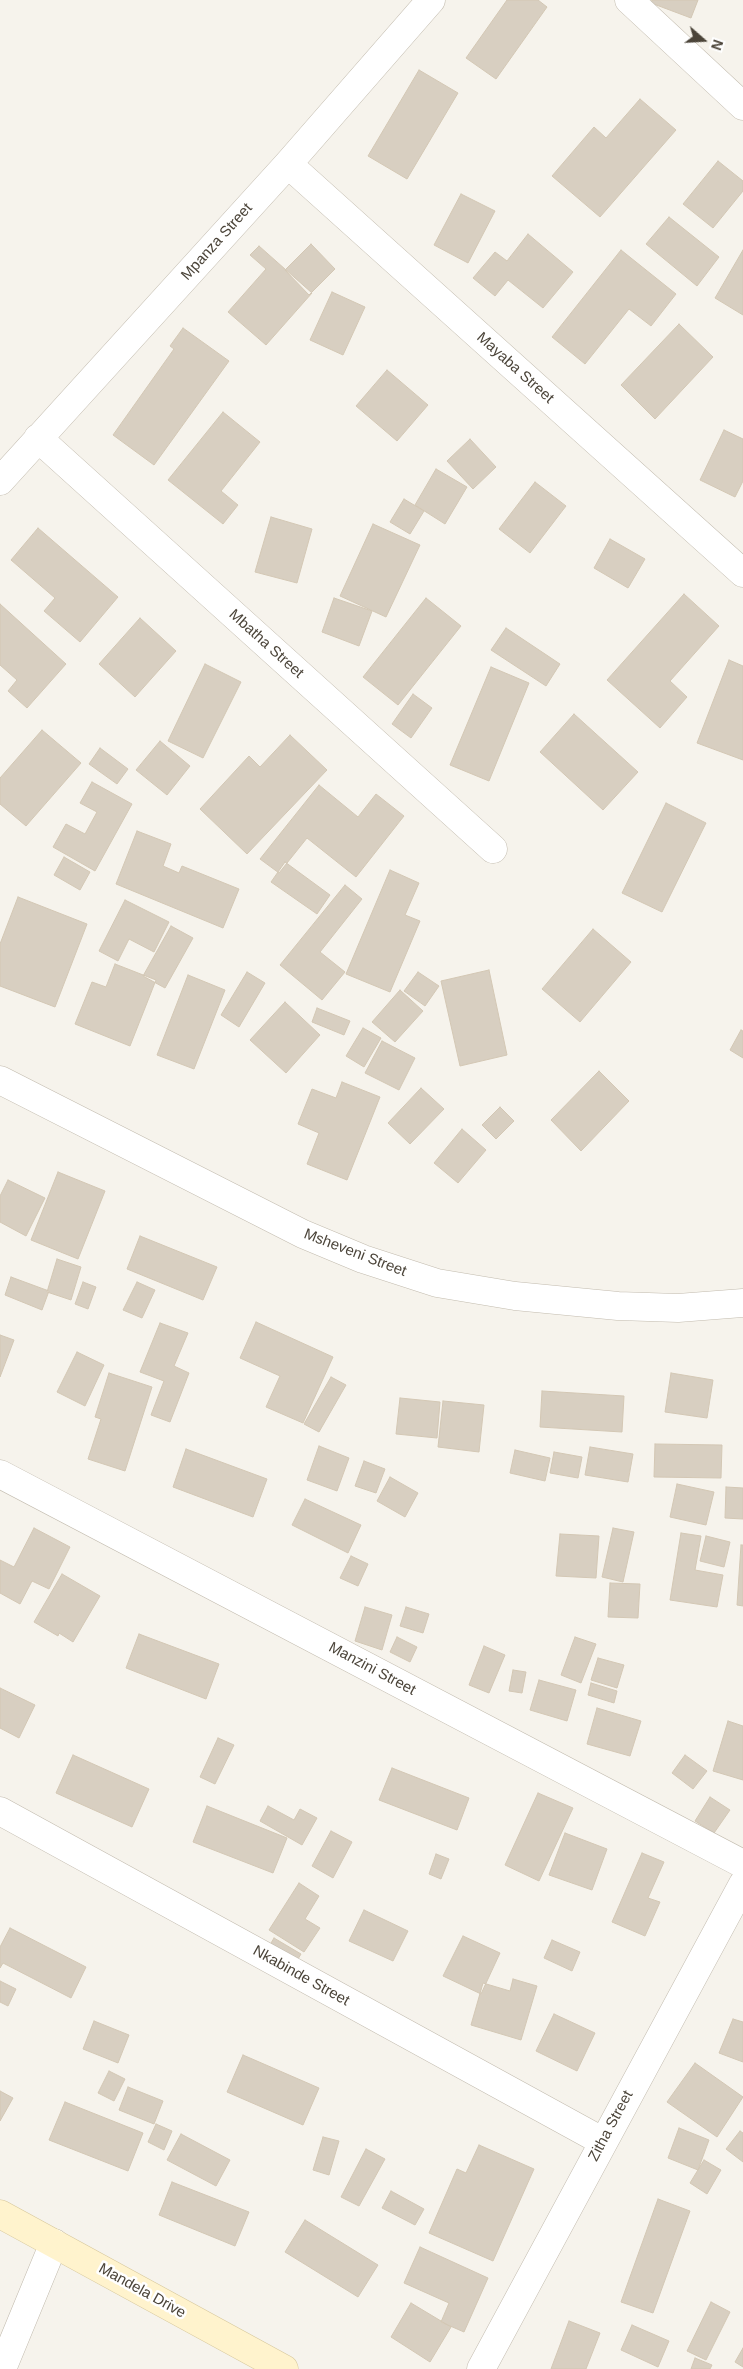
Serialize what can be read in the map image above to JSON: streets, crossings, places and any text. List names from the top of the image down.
{
  "streets": {
    "street": [
      "Mpanza Street",
      "Mayaba Street",
      "Mbatha Street",
      "Msheveni Street",
      "Manzini Street",
      "Nkabinde Street",
      "Zitha Street",
      "Mandela Drive"
    ]
  },
  "crossings": [
    ["Mpanza Street", "Mayaba Street"],
    ["Mpanza Street", "Mbatha Street"],
    ["Nkabinde Street", "Zitha Street"]
  ],
  "north": "right"
}
